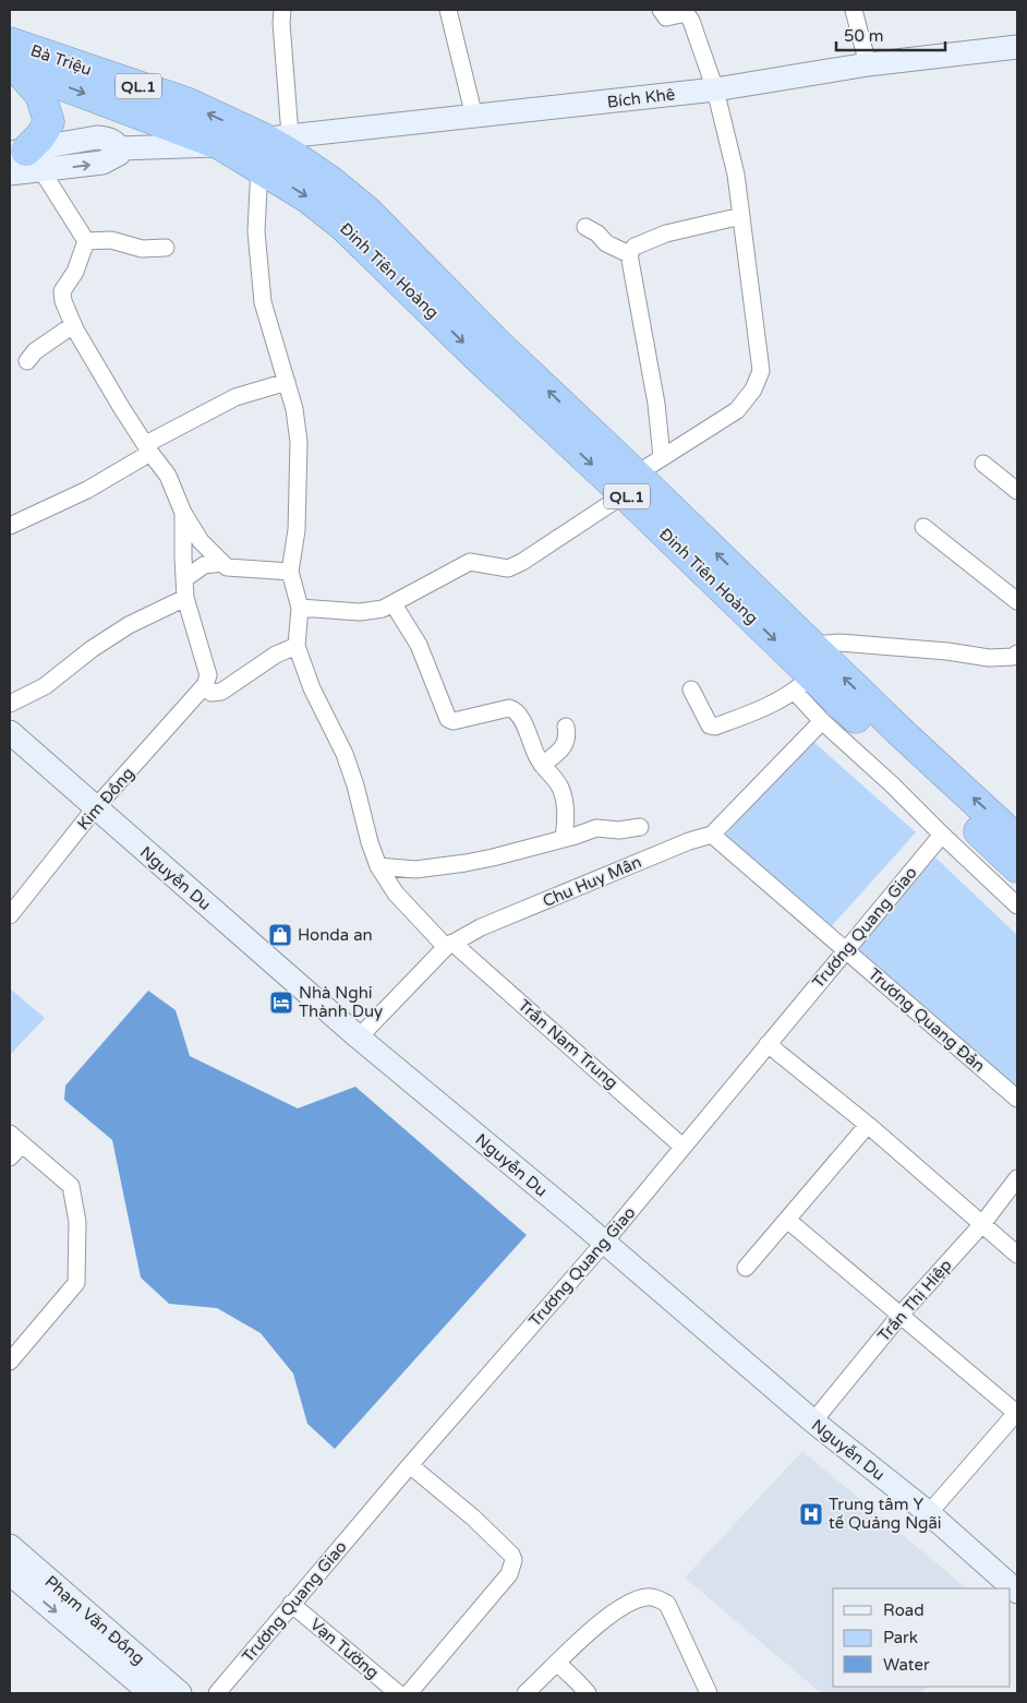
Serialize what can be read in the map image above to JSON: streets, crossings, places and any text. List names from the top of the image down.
{
  "streets": {
    "highway": ["Bà Triệu", "QL.1", "Đinh Tiên Hoàng"],
    "street": [
      "Bích Khê",
      "Kim Đồng",
      "Nguyễn Du",
      "Chu Huy Mân",
      "Trương Quang Giao",
      "Trương Quang Đản",
      "Trần Nam Trung",
      "Trần Thị Hiệp",
      "Phạm Văn Đồng",
      "Vạn Tường"
    ]
  },
  "crossings": [
    ["Bà Triệu", "Bích Khê"],
    ["Bà Triệu", "Đinh Tiên Hoàng"],
    ["Bích Khê", "Đinh Tiên Hoàng"],
    ["Kim Đồng", "Nguyễn Du"],
    ["Nguyễn Du", "Chu Huy Mân"],
    ["Nguyễn Du", "Trương Quang Giao"],
    ["Nguyễn Du", "Trần Thị Hiệp"],
    ["Chu Huy Mân", "Trương Quang Đản"],
    ["Chu Huy Mân", "Trần Nam Trung"],
    ["Trương Quang Giao", "Trương Quang Đản"],
    ["Trương Quang Giao", "Trần Nam Trung"],
    ["Trương Quang Giao", "Vạn Tường"]
  ],
  "places": {
    "shop": ["Honda an"],
    "hotel": ["Nhà Nghỉ Thành Duy"],
    "hospital": ["Trung tâm Y tế Quảng Ngãi"]
  },
  "legend": ["Road", "Park", "Water"],
  "scale_bar": "50 m"
}
